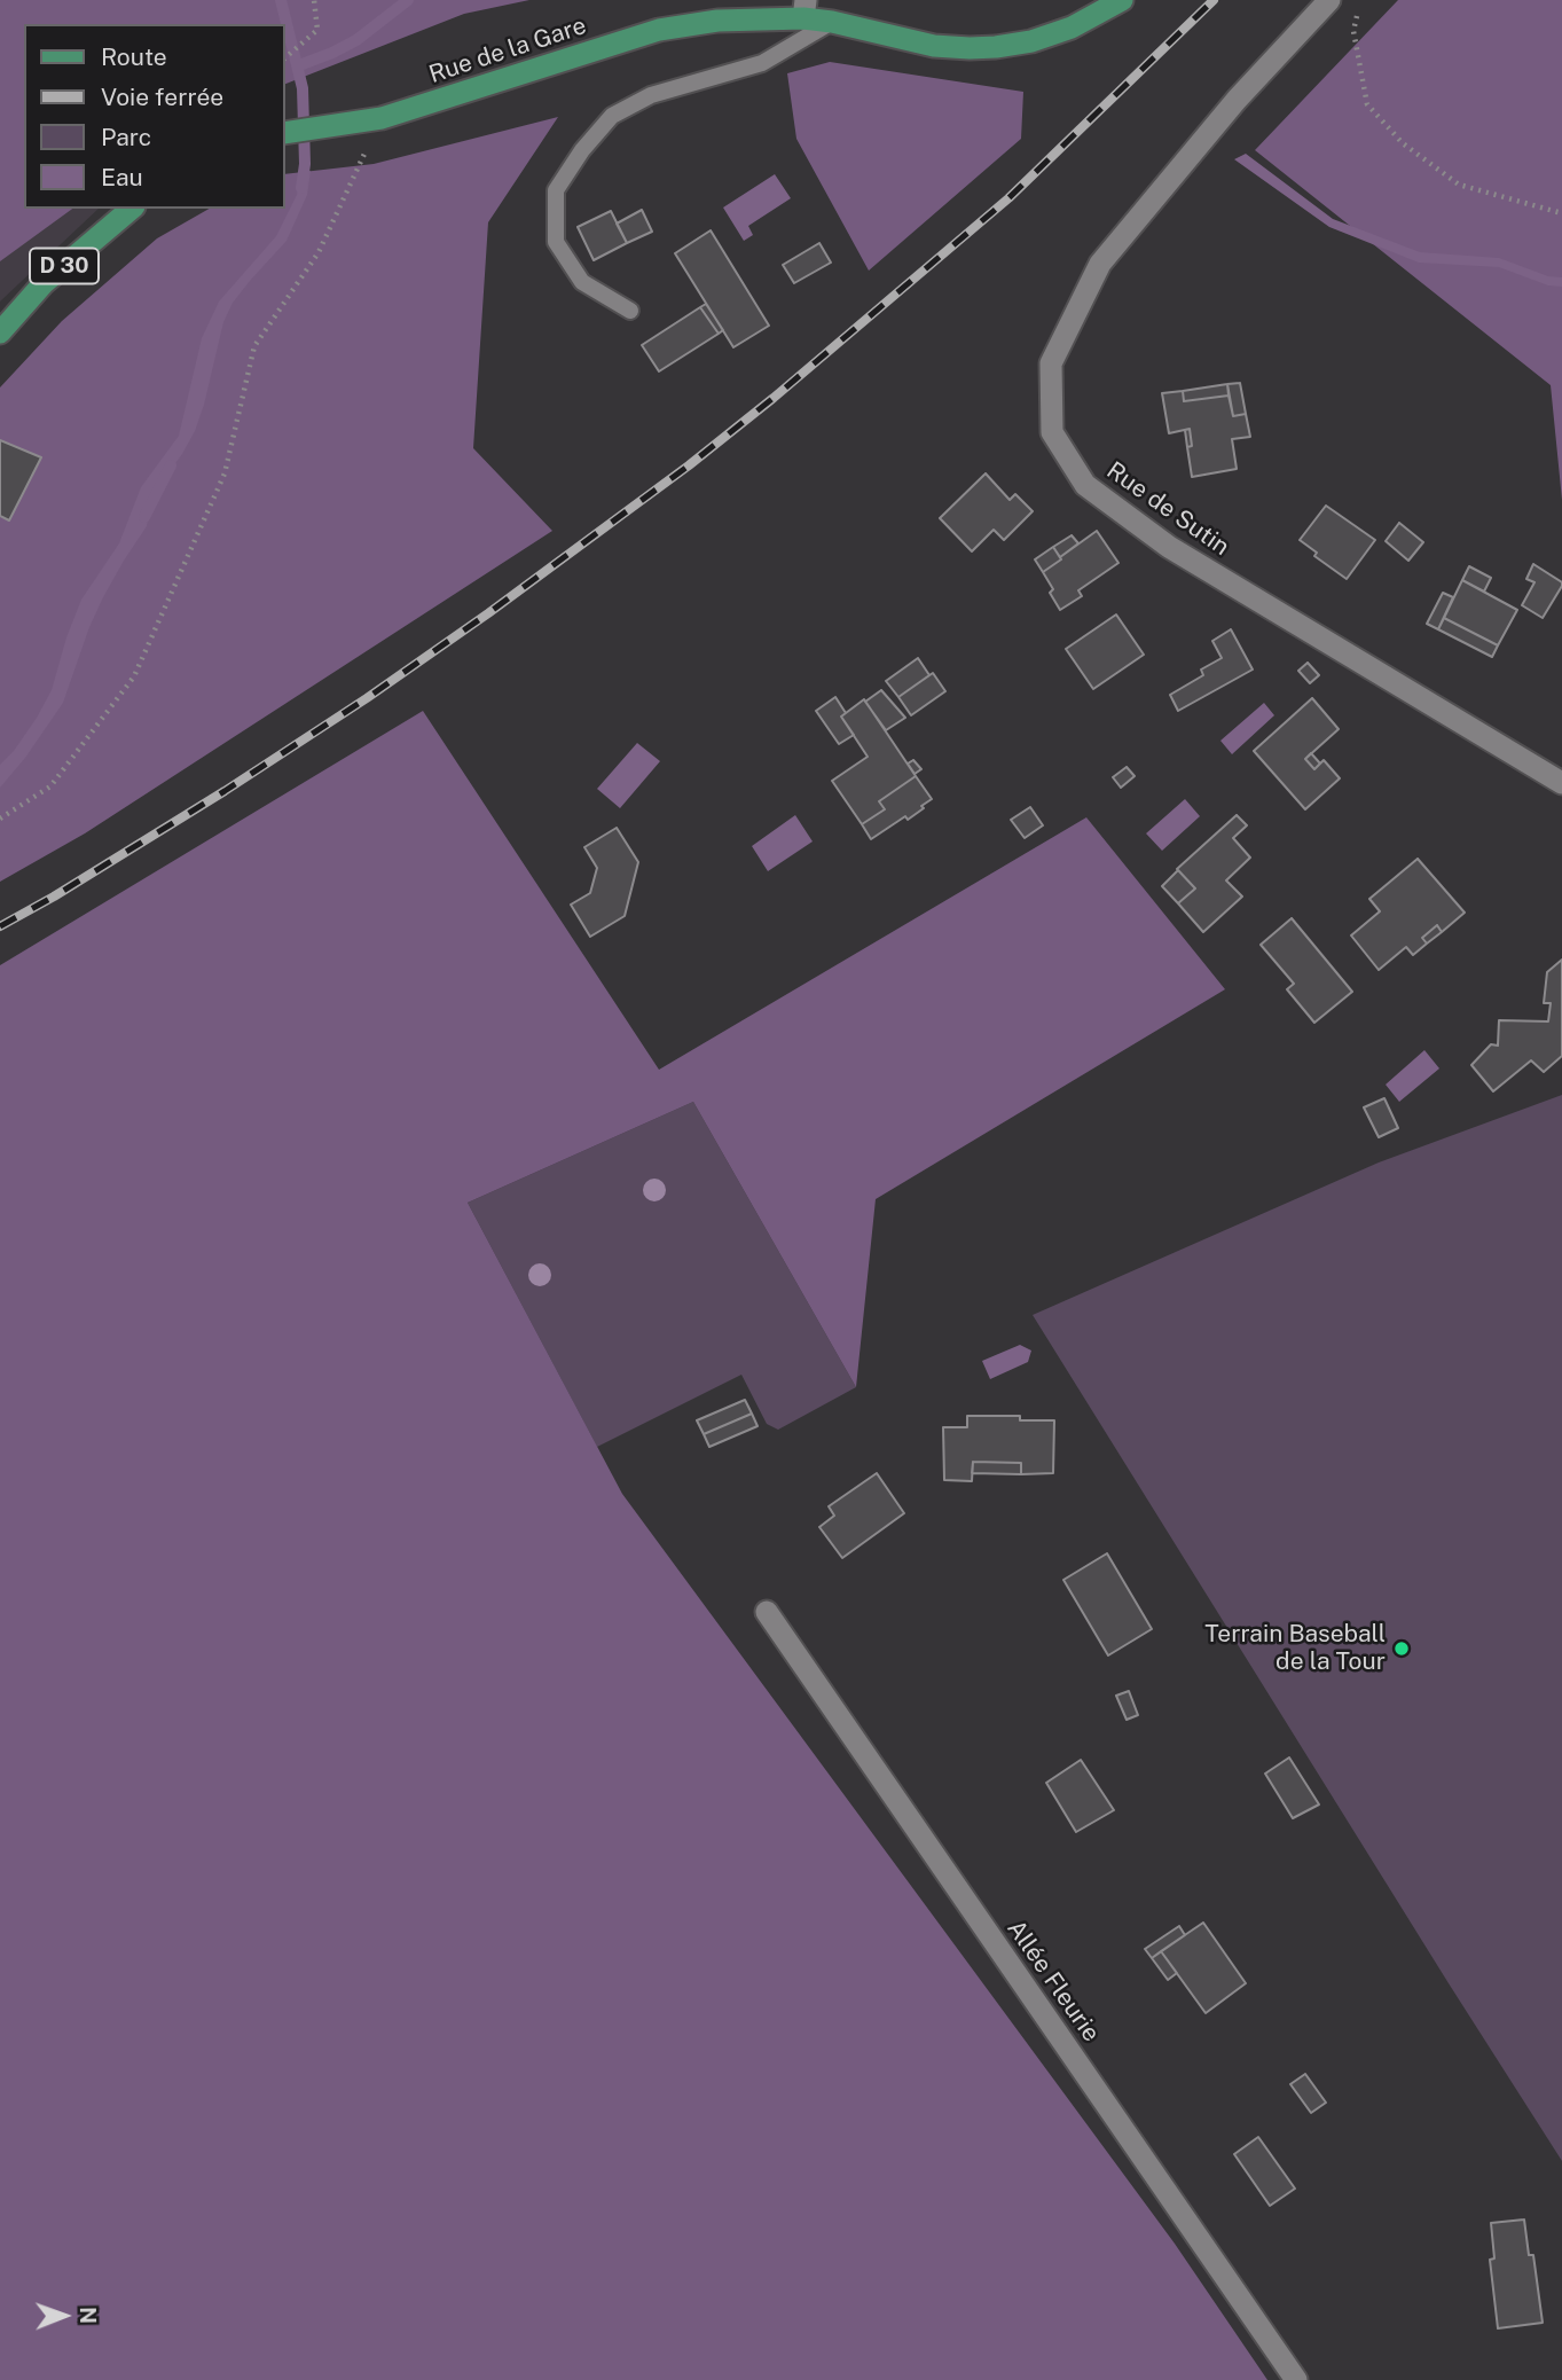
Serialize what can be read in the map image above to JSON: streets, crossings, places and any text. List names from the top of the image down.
{
  "streets": {
    "main road": ["Rue de la Gare", "D 30"],
    "street": ["Rue de Sutin", "Allée Fleurie"]
  },
  "places": ["Terrain Baseball de la Tour"],
  "legend": [
    "Route",
    "Voie ferrée",
    "Parc",
    "Eau"
  ],
  "north": "right"
}
